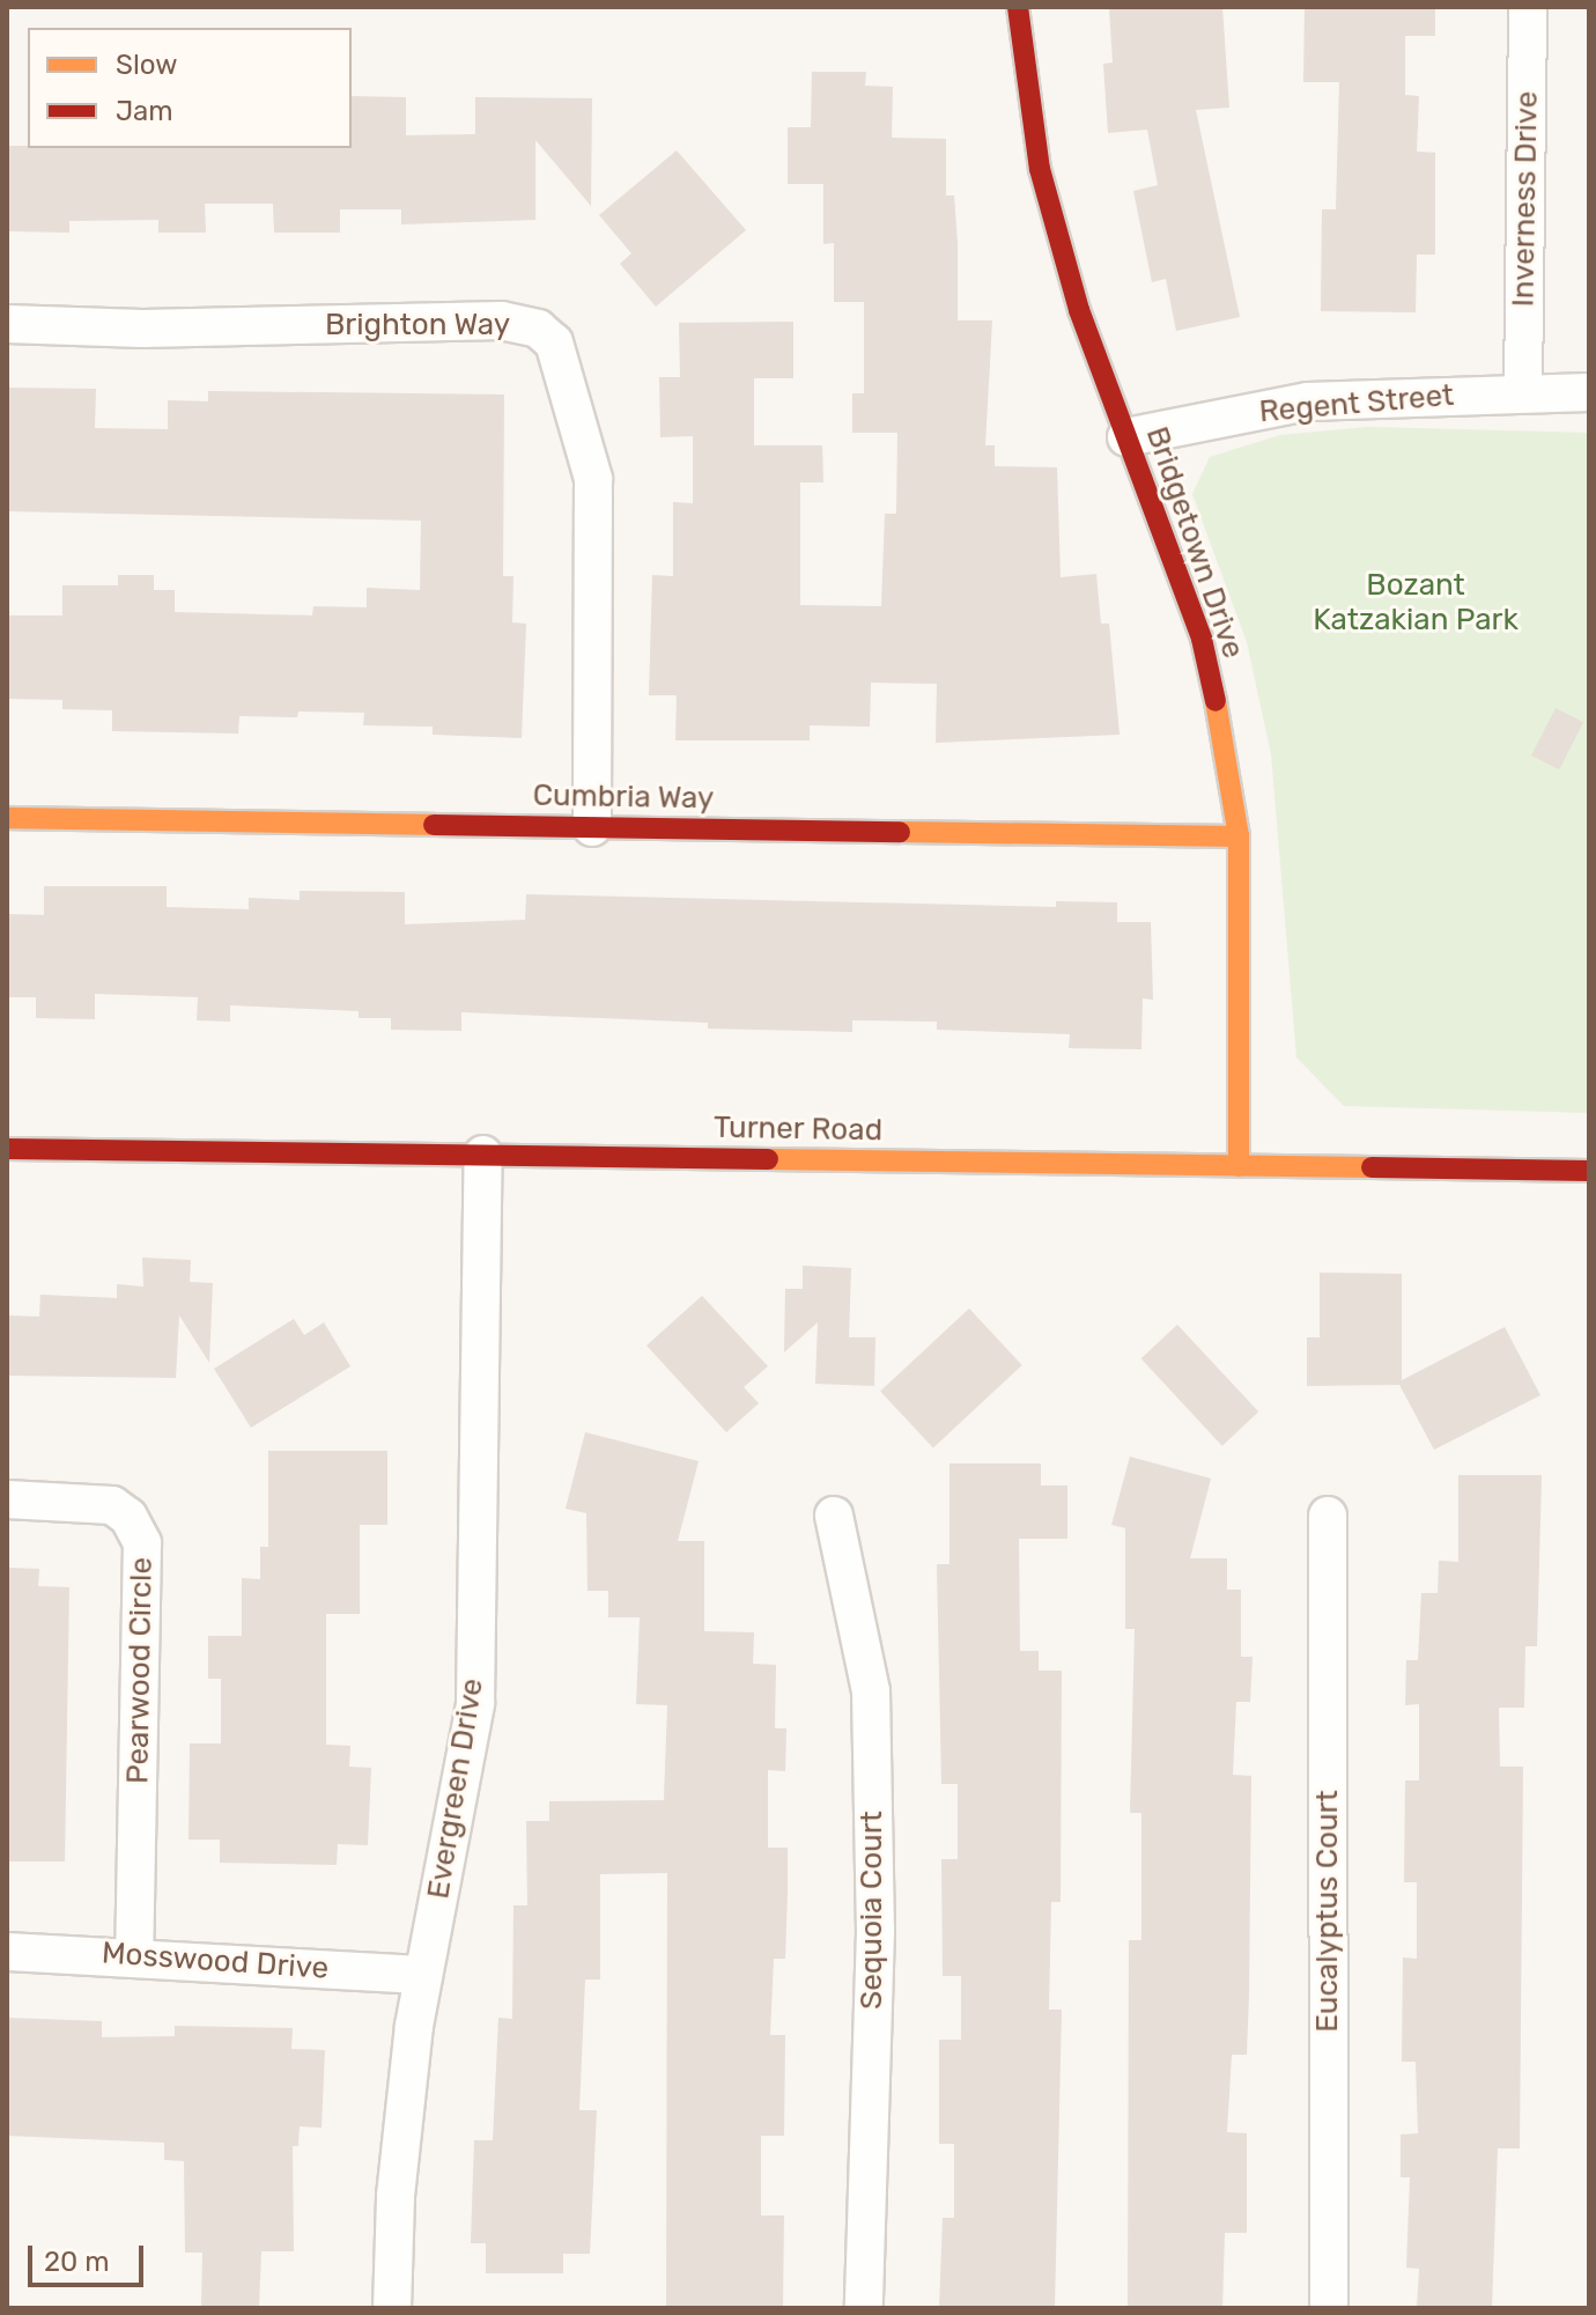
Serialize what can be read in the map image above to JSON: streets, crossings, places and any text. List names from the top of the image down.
{
  "streets": {
    "street": [
      "Inverness Drive",
      "Brighton Way",
      "Regent Street",
      "Bridgetown Drive",
      "Cumbria Way",
      "Turner Road",
      "Pearwood Circle",
      "Evergreen Drive",
      "Sequoia Court",
      "Eucalyptus Court",
      "Mosswood Drive"
    ]
  },
  "crossings": [
    ["Inverness Drive", "Regent Street"],
    ["Brighton Way", "Cumbria Way"],
    ["Regent Street", "Bridgetown Drive"],
    ["Bridgetown Drive", "Cumbria Way"],
    ["Bridgetown Drive", "Turner Road"],
    ["Turner Road", "Evergreen Drive"],
    ["Pearwood Circle", "Mosswood Drive"],
    ["Evergreen Drive", "Mosswood Drive"]
  ],
  "parks": ["Bozant Katzakian Park"],
  "legend": ["Slow", "Jam"],
  "scale_bar": "20 m"
}
